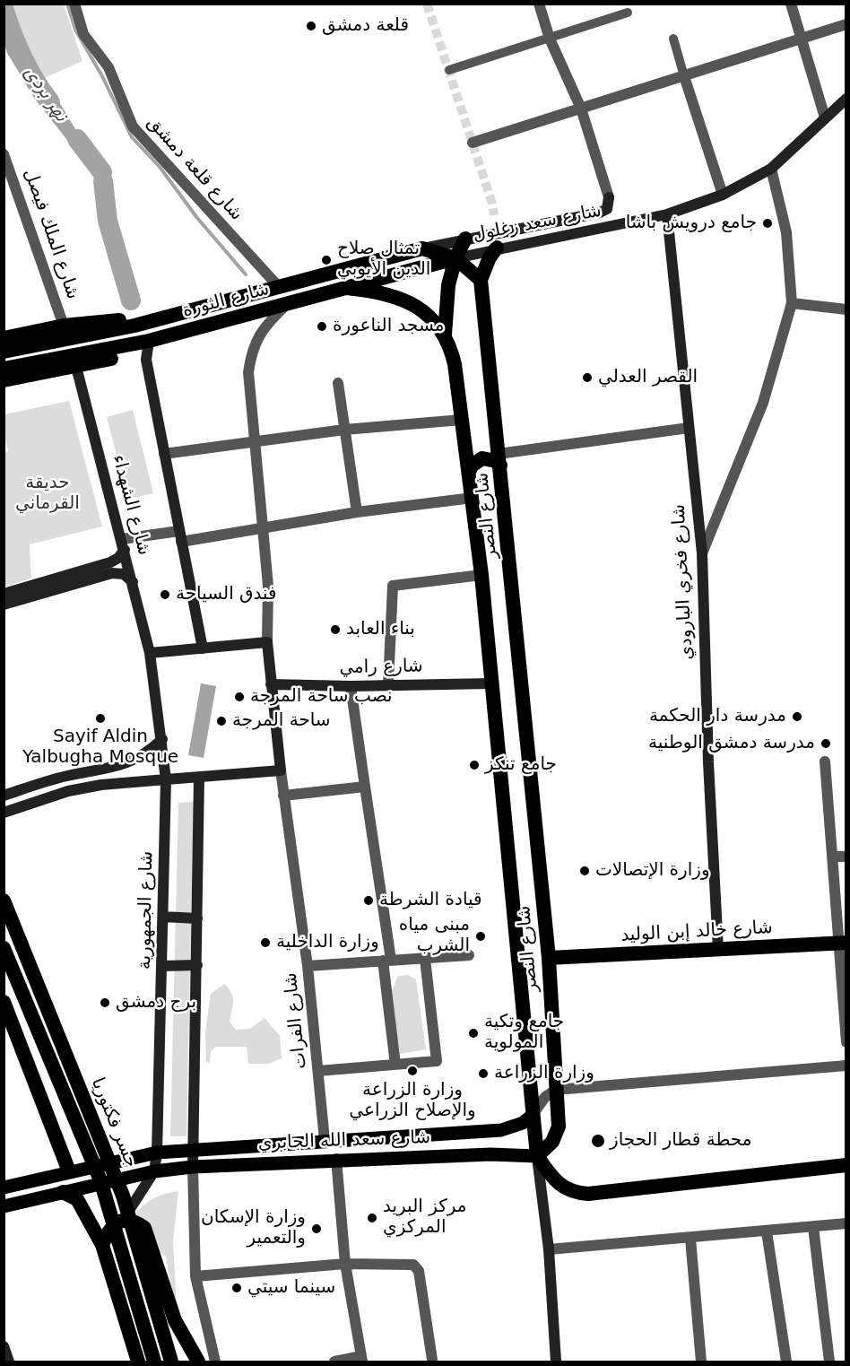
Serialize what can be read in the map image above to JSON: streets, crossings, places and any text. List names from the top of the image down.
{
  "streets": {
    "highway": [
      "شارع الثورة",
      "شارع النصر",
      "شارع خالد إبن الوليد",
      "جسر فكتوريا"
    ],
    "main road": [
      "شارع سعد زغلول",
      "شارع الشهداء",
      "شارع فخري البارودي",
      "شارع رامي",
      "شارع الجمهورية",
      "شارع سعد الله الجابري"
    ],
    "street": ["شارع قلعة دمشق", "شارع الملك فيصل", "شارع الفرات"]
  },
  "crossings": [
    ["شارع قلعة دمشق", "شارع الثورة"],
    ["شارع سعد زغلول", "شارع الثورة"],
    ["شارع سعد زغلول", "شارع فخري البارودي"],
    ["شارع الثورة", "شارع النصر"],
    ["شارع النصر", "شارع رامي"],
    ["شارع النصر", "شارع خالد إبن الوليد"],
    ["شارع النصر", "شارع سعد الله الجابري"],
    ["شارع فخري البارودي", "شارع خالد إبن الوليد"],
    ["شارع الجمهورية", "شارع سعد الله الجابري"],
    ["شارع الفرات", "شارع سعد الله الجابري"]
  ],
  "water": ["نهر بردى"],
  "parks": ["حديقة القرماني"],
  "places": [
    "قلعة دمشق",
    "جامع درويش باشا",
    "تمثال صلاح الدين الأيوبي",
    "مسجد الناعورة",
    "القصر العدلي",
    "فندق السياحة",
    "بناء العابد",
    "نصب ساحة المرجة",
    "مدرسة دار الحكمة",
    "Sayif Aldin Yalbugha Mosque",
    "ساحة المرجة",
    "مدرسة دمشق الوطنية",
    "جامع تنكز",
    "وزارة الإتصالات",
    "قيادة الشرطة",
    "مبنى مياه الشرب",
    "وزارة الداخلية",
    "برج دمشق",
    "جامع وتكية المولوية",
    "وزارة الزراعة والإصلاح الزراعي",
    "وزارة الزراعة",
    "محطة قطار الحجاز",
    "مركز البريد المركزي",
    "وزارة الإسكان والتعمير",
    "سينما سيتي"
  ]
}
